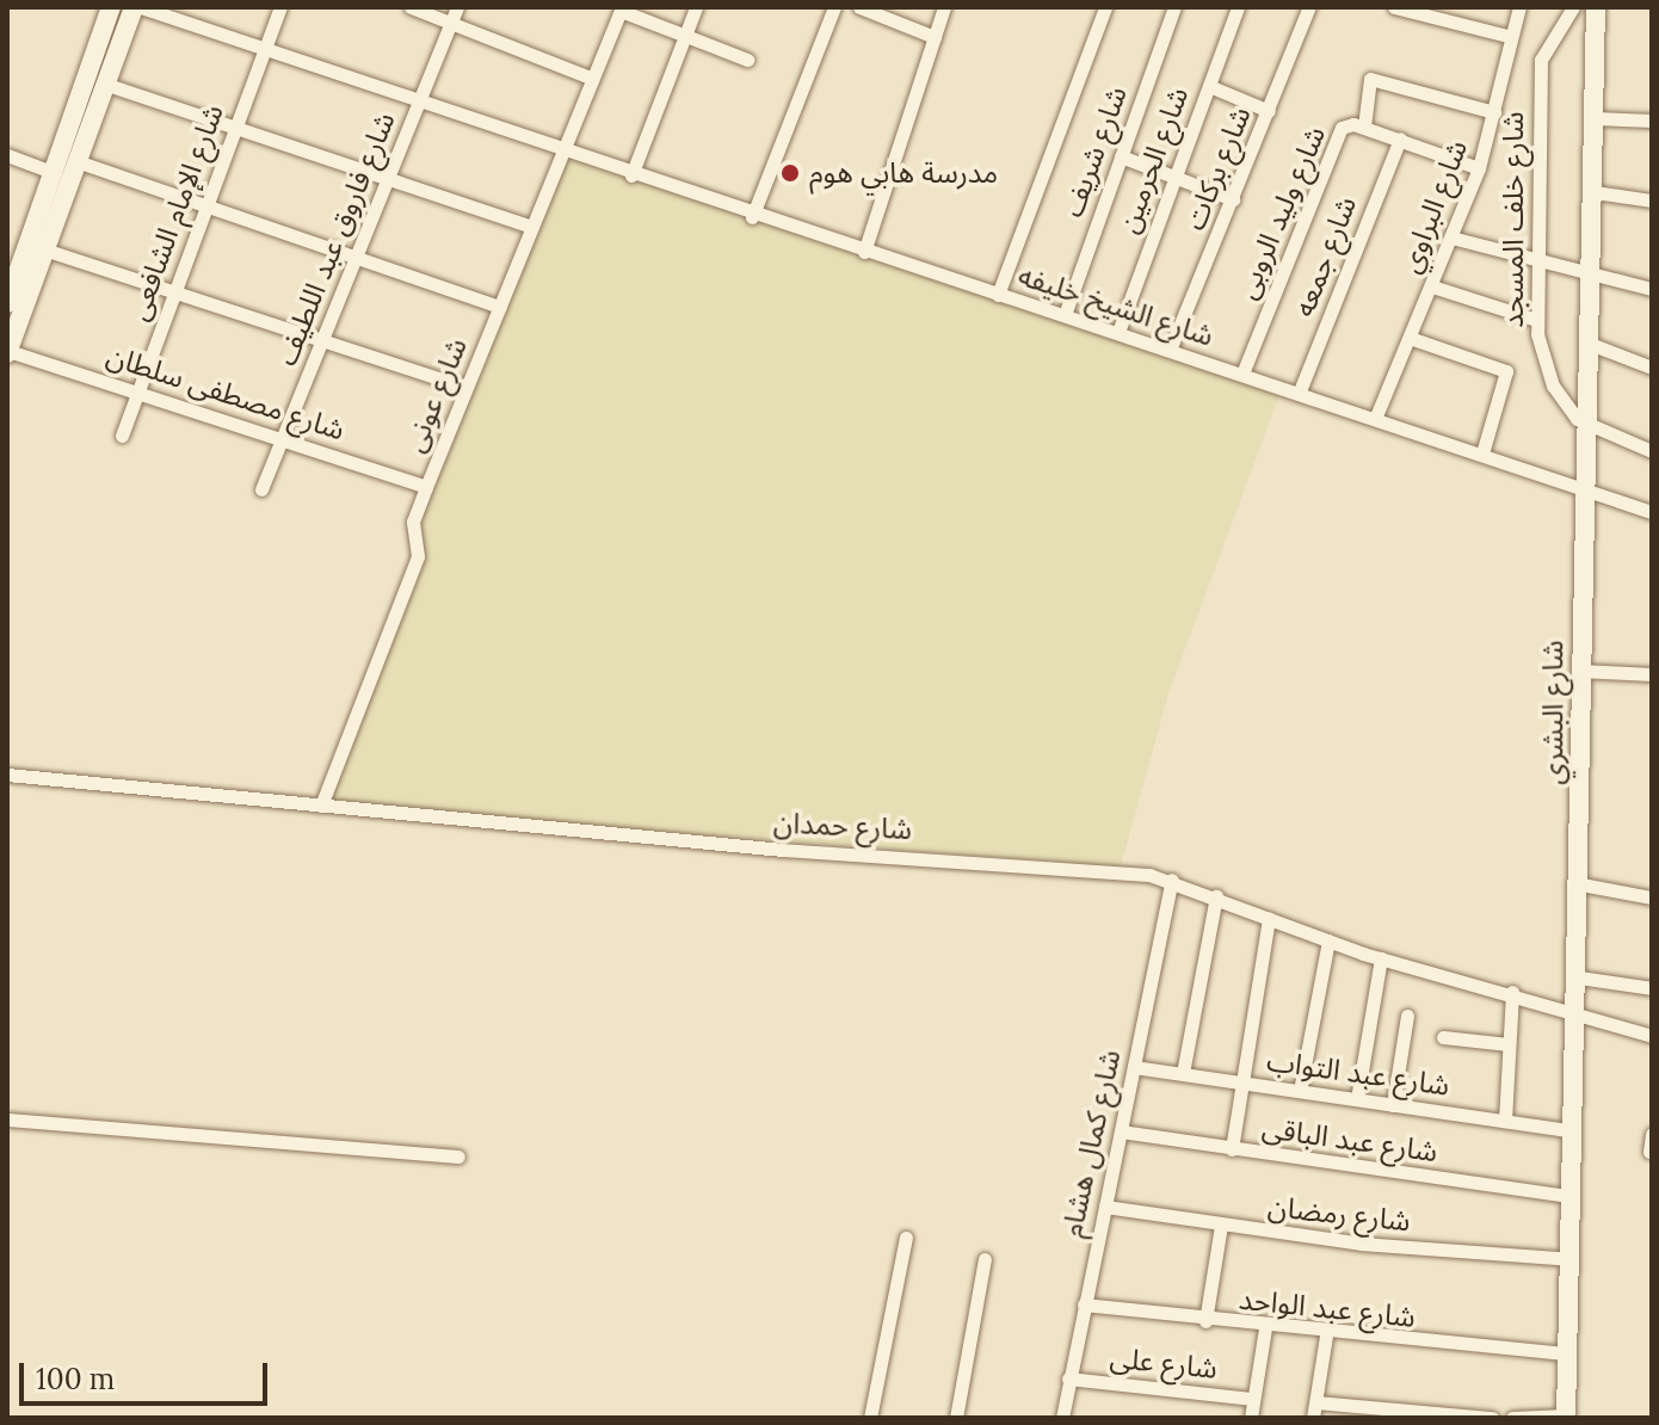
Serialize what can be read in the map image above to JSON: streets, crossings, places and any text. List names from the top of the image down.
{
  "streets": {
    "main road": ["شارع البشري"],
    "street": [
      "شارع شريف",
      "شارع الحرمين",
      "شارع بركات",
      "شارع البراوي",
      "شارع الإمام الشافعى",
      "شارع وليد الروبى",
      "شارع خلف المسجد",
      "شارع فاروق عبد اللطيف",
      "شارع جمعه",
      "شارع الشيخ خليفه",
      "شارع مصطفى سلطان",
      "شارع عونى",
      "شارع حمدان",
      "شارع عبد التواب",
      "شارع عبد الباقى",
      "شارع كمال هشام",
      "شارع رمضان",
      "شارع عبد الواحد",
      "شارع على"
    ]
  },
  "crossings": [
    ["شارع شريف", "شارع الشيخ خليفه"],
    ["شارع الحرمين", "شارع الشيخ خليفه"],
    ["شارع بركات", "شارع الشيخ خليفه"],
    ["شارع البراوي", "شارع وليد الروبى"],
    ["شارع البراوي", "شارع الشيخ خليفه"],
    ["شارع الإمام الشافعى", "شارع الشيخ خليفه"],
    ["شارع الإمام الشافعى", "شارع مصطفى سلطان"],
    ["شارع وليد الروبى", "شارع جمعه"],
    ["شارع وليد الروبى", "شارع الشيخ خليفه"],
    ["شارع خلف المسجد", "شارع البشري"],
    ["شارع فاروق عبد اللطيف", "شارع الشيخ خليفه"],
    ["شارع فاروق عبد اللطيف", "شارع مصطفى سلطان"],
    ["شارع جمعه", "شارع الشيخ خليفه"],
    ["شارع الشيخ خليفه", "شارع عونى"],
    ["شارع الشيخ خليفه", "شارع البشري"],
    ["شارع مصطفى سلطان", "شارع عونى"],
    ["شارع عونى", "شارع حمدان"],
    ["شارع البشري", "شارع حمدان"],
    ["شارع البشري", "شارع عبد التواب"],
    ["شارع البشري", "شارع عبد الباقى"],
    ["شارع البشري", "شارع رمضان"],
    ["شارع البشري", "شارع عبد الواحد"],
    ["شارع حمدان", "شارع كمال هشام"],
    ["شارع عبد التواب", "شارع كمال هشام"],
    ["شارع عبد الباقى", "شارع كمال هشام"],
    ["شارع كمال هشام", "شارع رمضان"],
    ["شارع كمال هشام", "شارع عبد الواحد"],
    ["شارع كمال هشام", "شارع على"]
  ],
  "places": ["مدرسة هابي هوم"],
  "scale_bar": "100 m"
}
